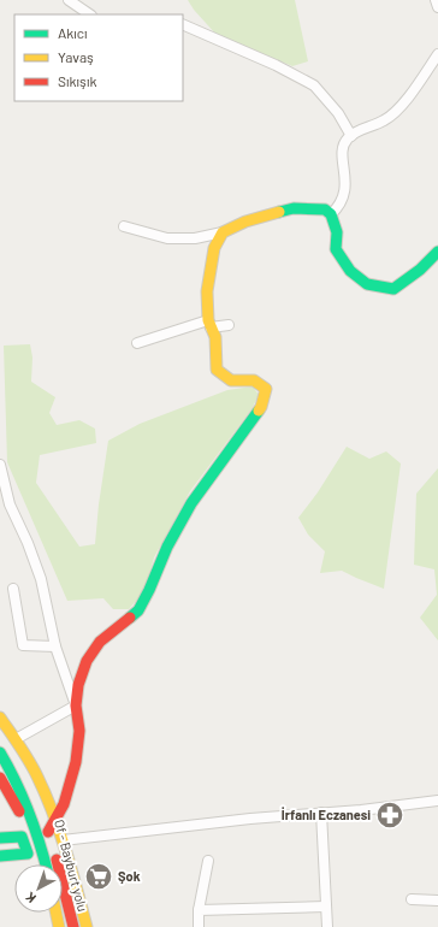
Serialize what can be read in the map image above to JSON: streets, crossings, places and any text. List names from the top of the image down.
{
  "streets": {
    "main road": ["Of - Bayburt yolu"]
  },
  "places": {
    "pharmacy": ["İrfanlı Eczanesi"],
    "supermarket": ["Şok"]
  },
  "legend": ["Akıcı", "Yavaş", "Sıkışık"],
  "north": "bottom left"
}
